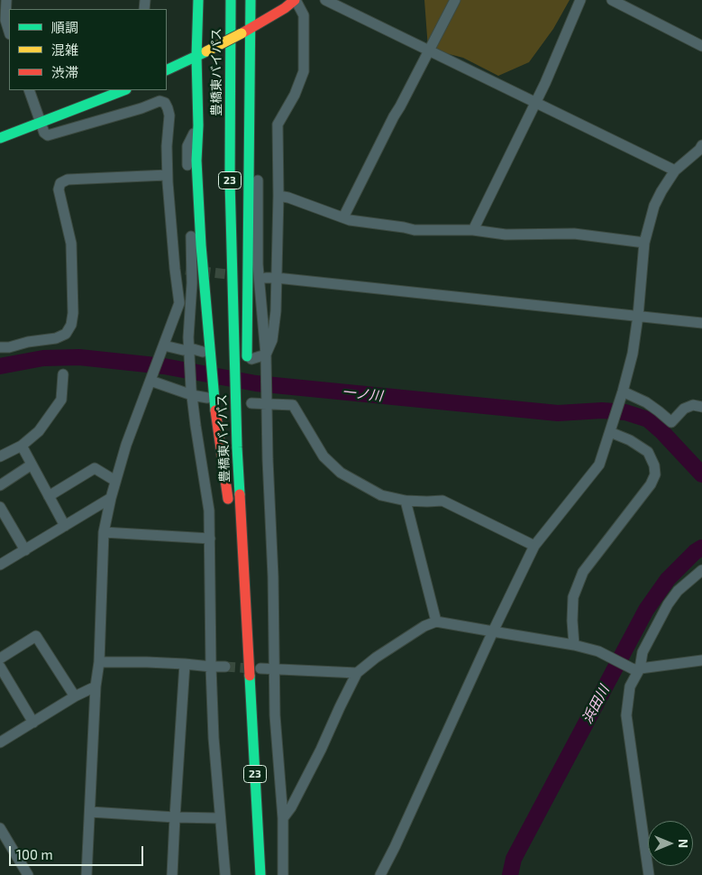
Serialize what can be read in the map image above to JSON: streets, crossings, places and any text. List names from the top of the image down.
{
  "streets": {
    "main road": ["豊橋東バイパス", "23"]
  },
  "crossings": [
    ["豊橋東バイパス", "23"]
  ],
  "water": ["一ノ川", "浜田川"],
  "legend": ["順調", "混雑", "渋滞"],
  "scale_bar": "100 m",
  "north": "right"
}
